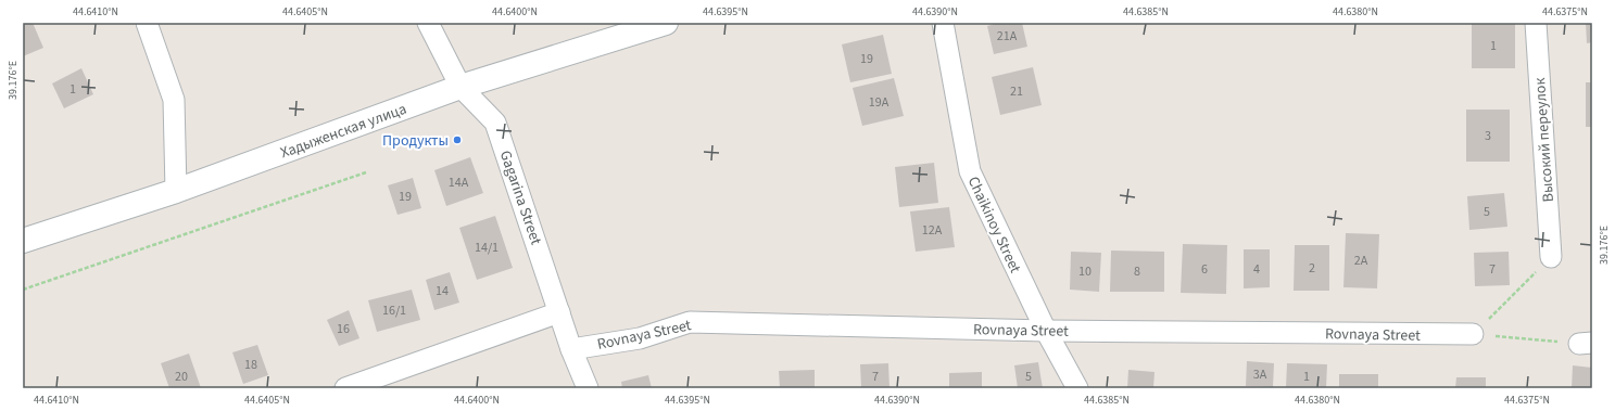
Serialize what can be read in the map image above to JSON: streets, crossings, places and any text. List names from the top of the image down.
{
  "streets": {
    "main road": ["Хадыженская улица"],
    "street": [
      "Высокий переулок",
      "Gagarina Street",
      "Chaikinoy Street",
      "Rovnaya Street"
    ]
  },
  "crossings": [
    ["Хадыженская улица", "Gagarina Street"],
    ["Gagarina Street", "Rovnaya Street"],
    ["Chaikinoy Street", "Rovnaya Street"]
  ],
  "places": ["Продукты"],
  "house_numbers": [
    "21А",
    "1",
    "19",
    "1",
    "21",
    "19А",
    "3",
    "14А",
    "19",
    "5",
    "12А",
    "14/1",
    "2А",
    "2",
    "6",
    "4",
    "7",
    "10",
    "8",
    "14",
    "16/1",
    "16",
    "18",
    "3А",
    "20",
    "7",
    "5",
    "1"
  ],
  "coordinates": [
    "44.6410°N",
    "44.6405°N",
    "44.6400°N",
    "44.6395°N",
    "44.6390°N",
    "44.6385°N",
    "44.6380°N",
    "44.6375°N",
    "39.176°E"
  ]
}
